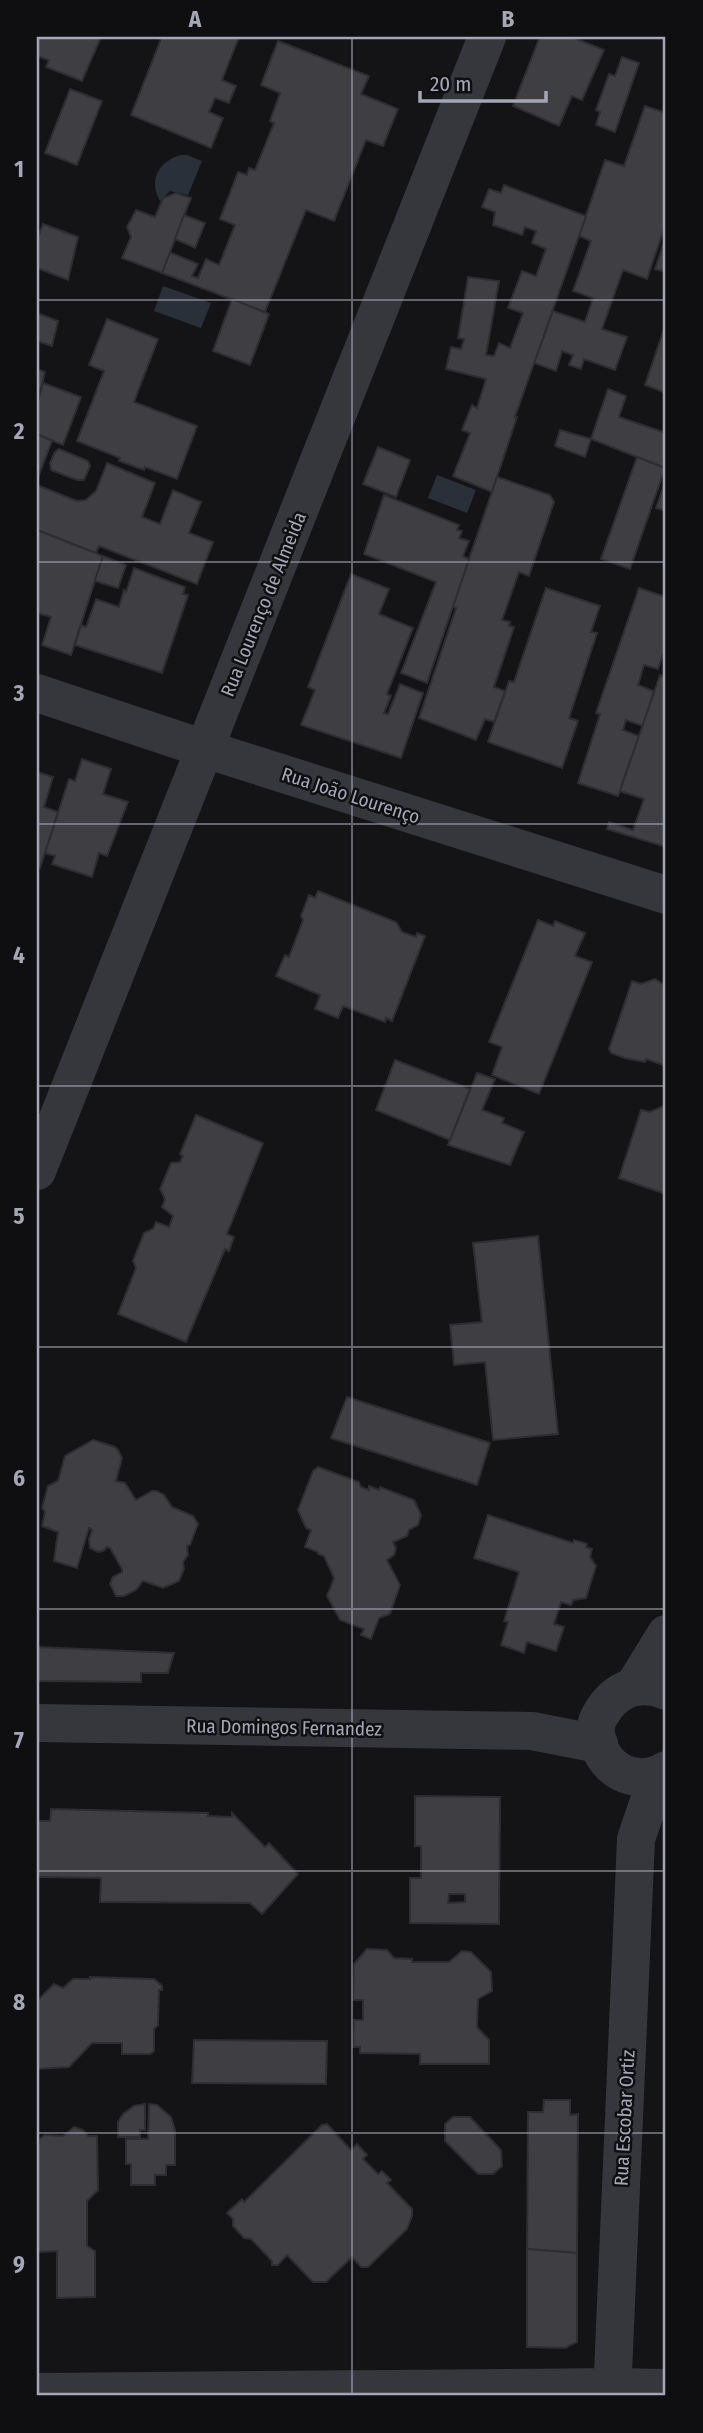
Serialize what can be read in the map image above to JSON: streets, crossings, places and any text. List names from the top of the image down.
{
  "streets": {
    "street": [
      "Rua Lourenço de Almeida",
      "Rua João Lourenço",
      "Rua Domingos Fernandez",
      "Rua Escobar Ortiz"
    ]
  },
  "crossings": [
    ["Rua Lourenço de Almeida", "Rua João Lourenço"],
    ["Rua Domingos Fernandez", "Rua Escobar Ortiz"]
  ],
  "scale_bar": "20 m",
  "grid": {
    "columns": ["A", "B"],
    "rows": [
      "1",
      "2",
      "3",
      "4",
      "5",
      "6",
      "7",
      "8",
      "9"
    ]
  }
}
